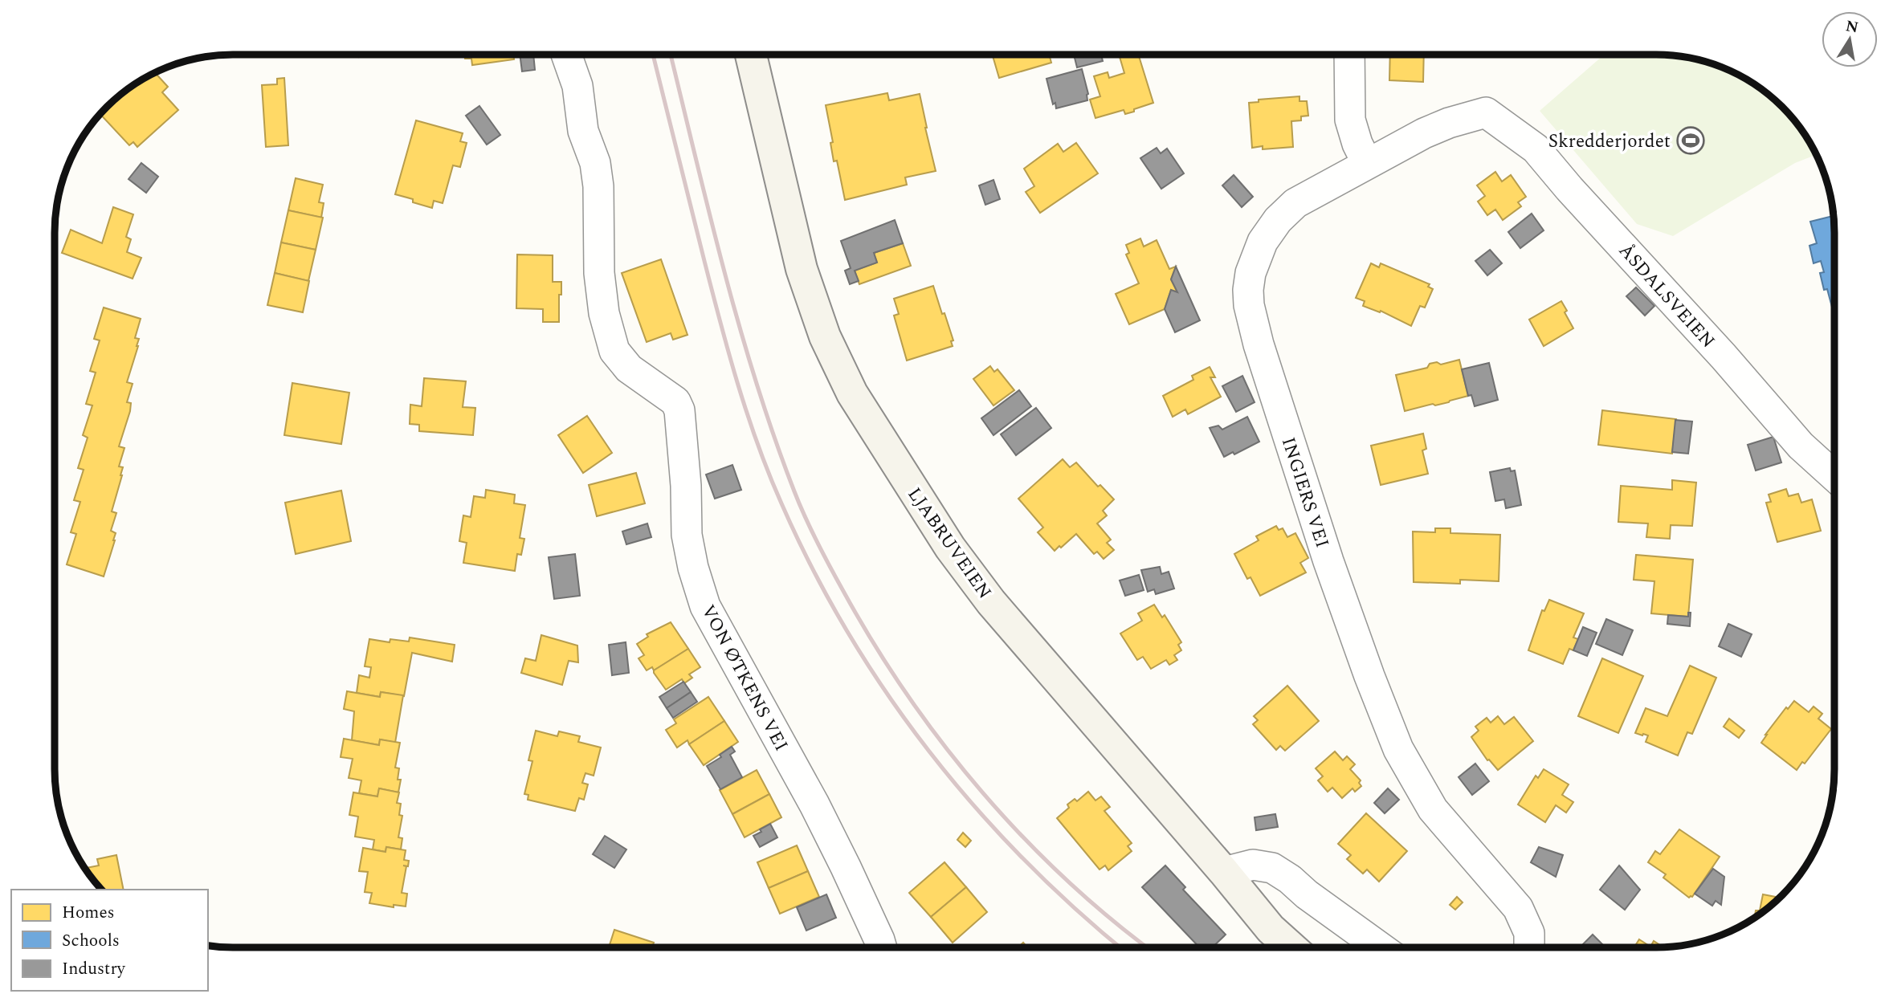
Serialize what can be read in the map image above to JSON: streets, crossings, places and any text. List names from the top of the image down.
{
  "streets": {
    "street": [
      "ÅSDALSVEIEN",
      "INGIERS VEI",
      "LJABRUVEIEN",
      "VON ØTKENS VEI"
    ]
  },
  "crossings": [
    ["ÅSDALSVEIEN", "INGIERS VEI"]
  ],
  "places": {
    "sports": ["Skredderjordet"]
  },
  "legend": ["Homes", "Schools", "Industry"],
  "north": "top"
}
